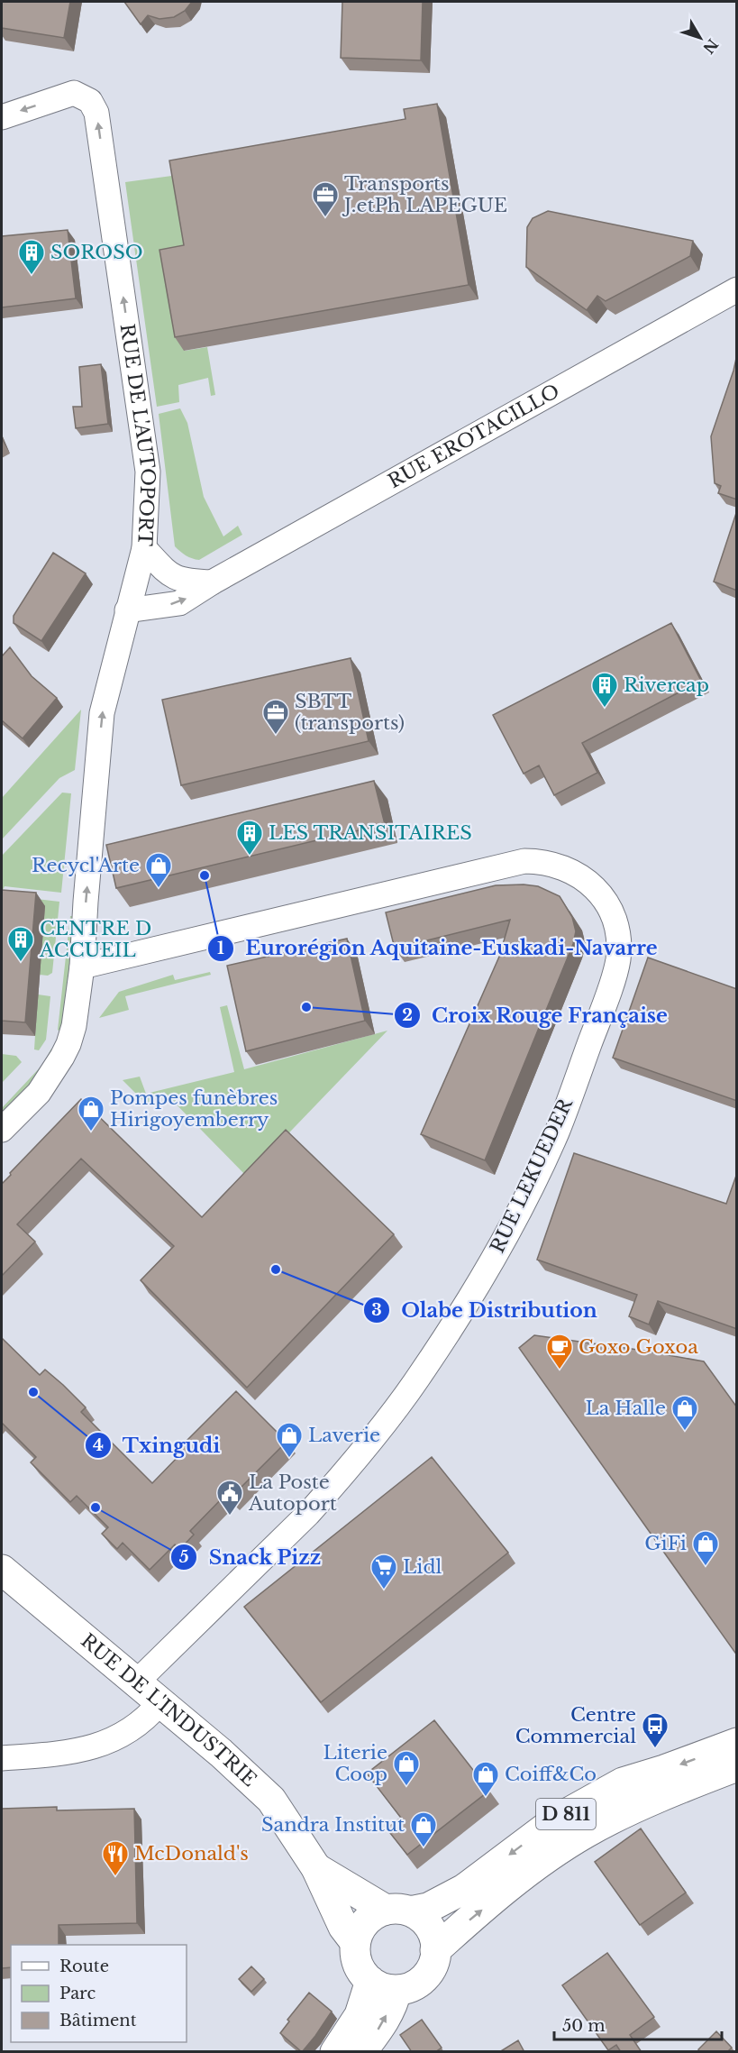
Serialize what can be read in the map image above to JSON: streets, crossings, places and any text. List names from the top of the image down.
{
  "streets": {
    "main road": ["RUE DE L'INDUSTRIE", "D 811"],
    "street": ["RUE DE L'AUTOPORT", "RUE EROTACILLO", "RUE LEKUEDER"]
  },
  "crossings": [
    ["RUE DE L'AUTOPORT", "RUE EROTACILLO"],
    ["RUE DE L'AUTOPORT", "RUE LEKUEDER"],
    ["RUE LEKUEDER", "RUE DE L'INDUSTRIE"],
    ["RUE DE L'INDUSTRIE", "D 811"]
  ],
  "one_way": ["RUE DE L'AUTOPORT"],
  "places": {
    "office": ["Transports J.etPh LAPEGUE", "SBTT (transports)"],
    "building": [
      "SOROSO",
      "Rivercap",
      "LES TRANSITAIRES",
      "CENTRE D ACCUEIL"
    ],
    "other": [
      "Eurorégion Aquitaine-Euskadi-Navarre",
      "Croix Rouge Française",
      "Olabe Distribution",
      "Txingudi",
      "Snack Pizz"
    ],
    "shop": [
      "Recycl'Arte",
      "Pompes funèbres Hirigoyemberry",
      "La Halle",
      "Laverie",
      "GiFi",
      "Literie Coop",
      "Coiff&Co",
      "Sandra Institut"
    ],
    "cafe": ["Goxo Goxoa"],
    "public building": ["La Poste Autoport"],
    "supermarket": ["Lidl"],
    "bus stop": ["Centre Commercial"],
    "restaurant": ["McDonald's"]
  },
  "legend": ["Route", "Parc", "Bâtiment"],
  "scale_bar": "50 m",
  "north": "bottom right"
}
